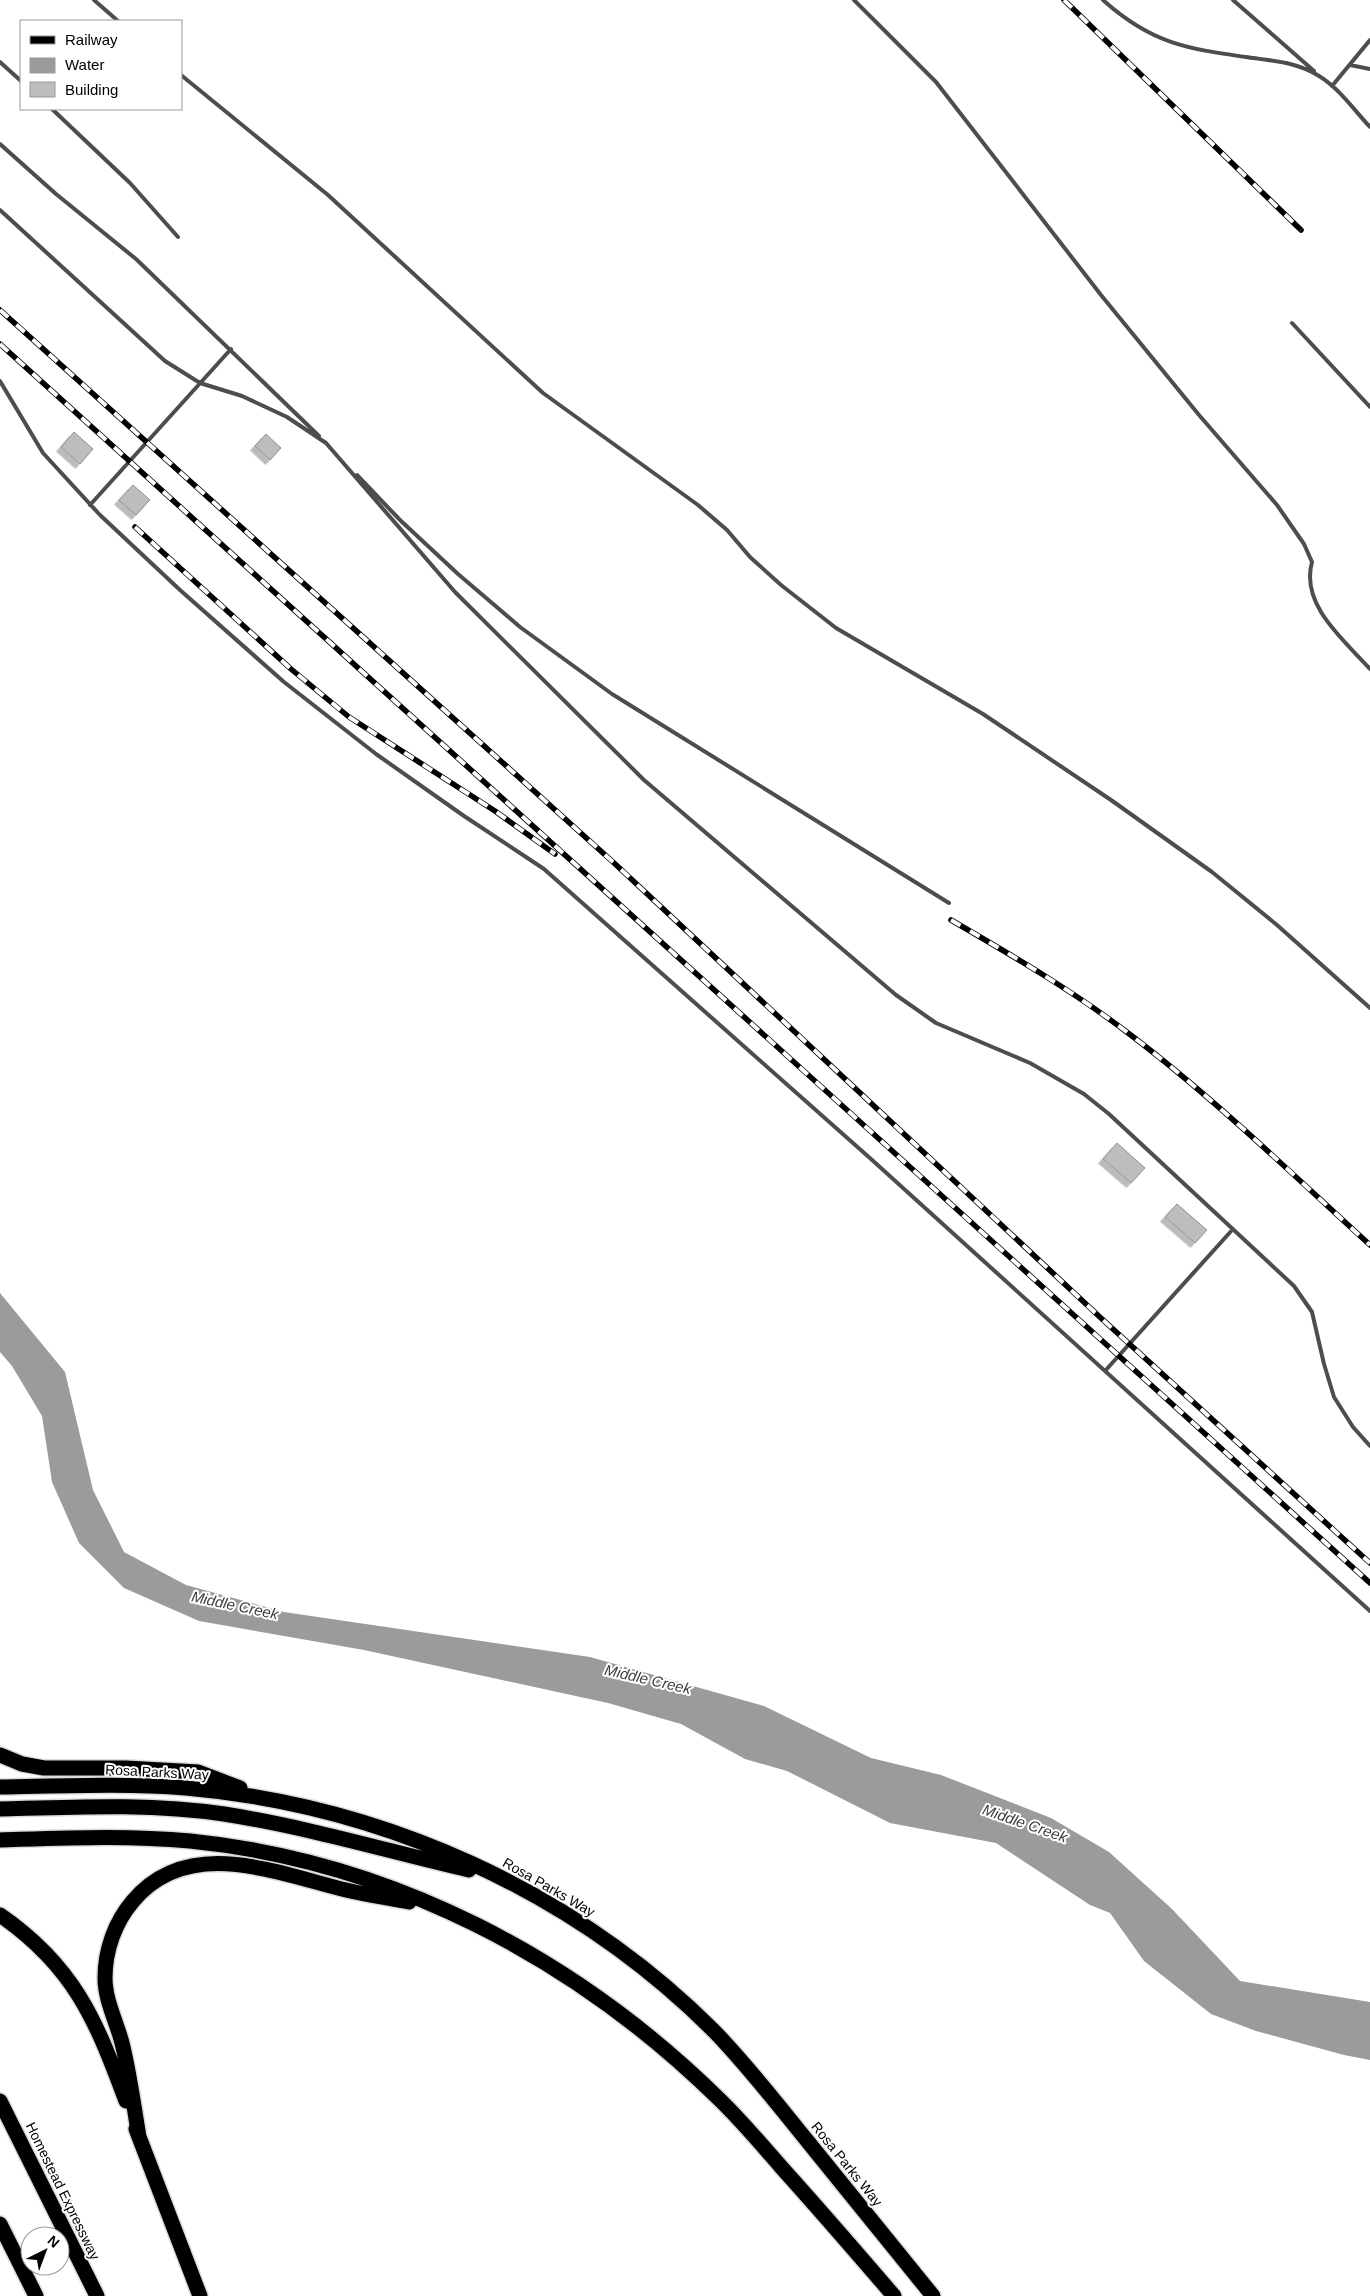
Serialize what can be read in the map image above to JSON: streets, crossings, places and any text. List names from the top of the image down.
{
  "streets": {
    "highway": ["Rosa Parks Way", "Homestead Expressway"]
  },
  "water": ["Middle Creek"],
  "legend": ["Railway", "Water", "Building"],
  "north": "top right"
}
